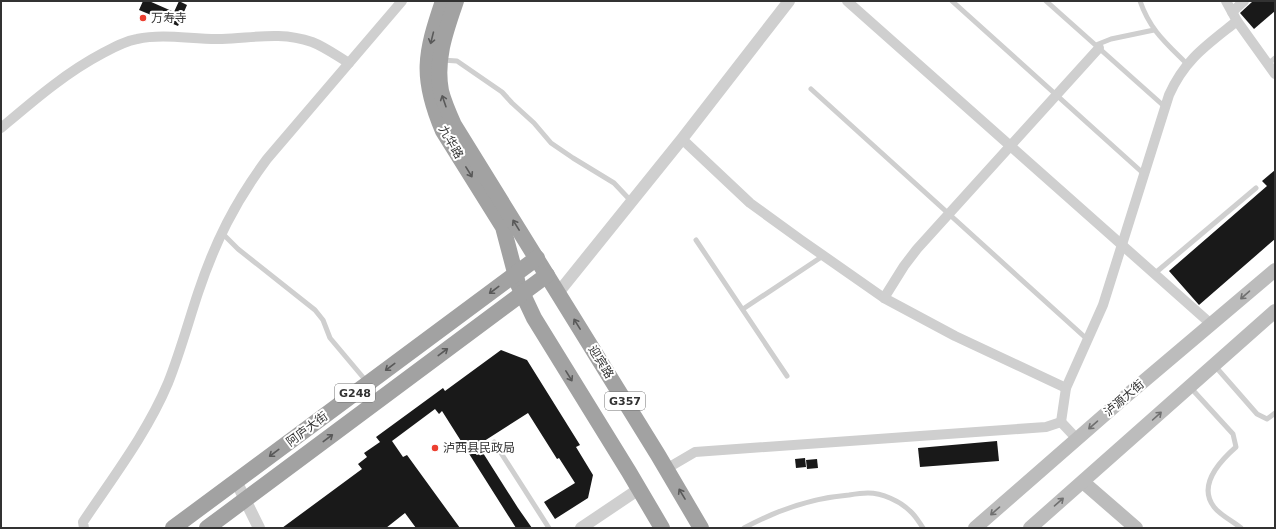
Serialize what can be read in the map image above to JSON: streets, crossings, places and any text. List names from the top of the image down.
{
  "streets": {
    "highway": [
      "九华路",
      "迎宾路",
      "G248",
      "G357",
      "阿庐大街"
    ],
    "main road": ["泸源大街"]
  },
  "crossings": [
    ["九华路", "迎宾路"],
    ["九华路", "阿庐大街"],
    ["迎宾路", "G248"],
    ["迎宾路", "阿庐大街"],
    ["G248", "G357"]
  ],
  "places": ["万寿寺", "泸西县民政局"]
}
